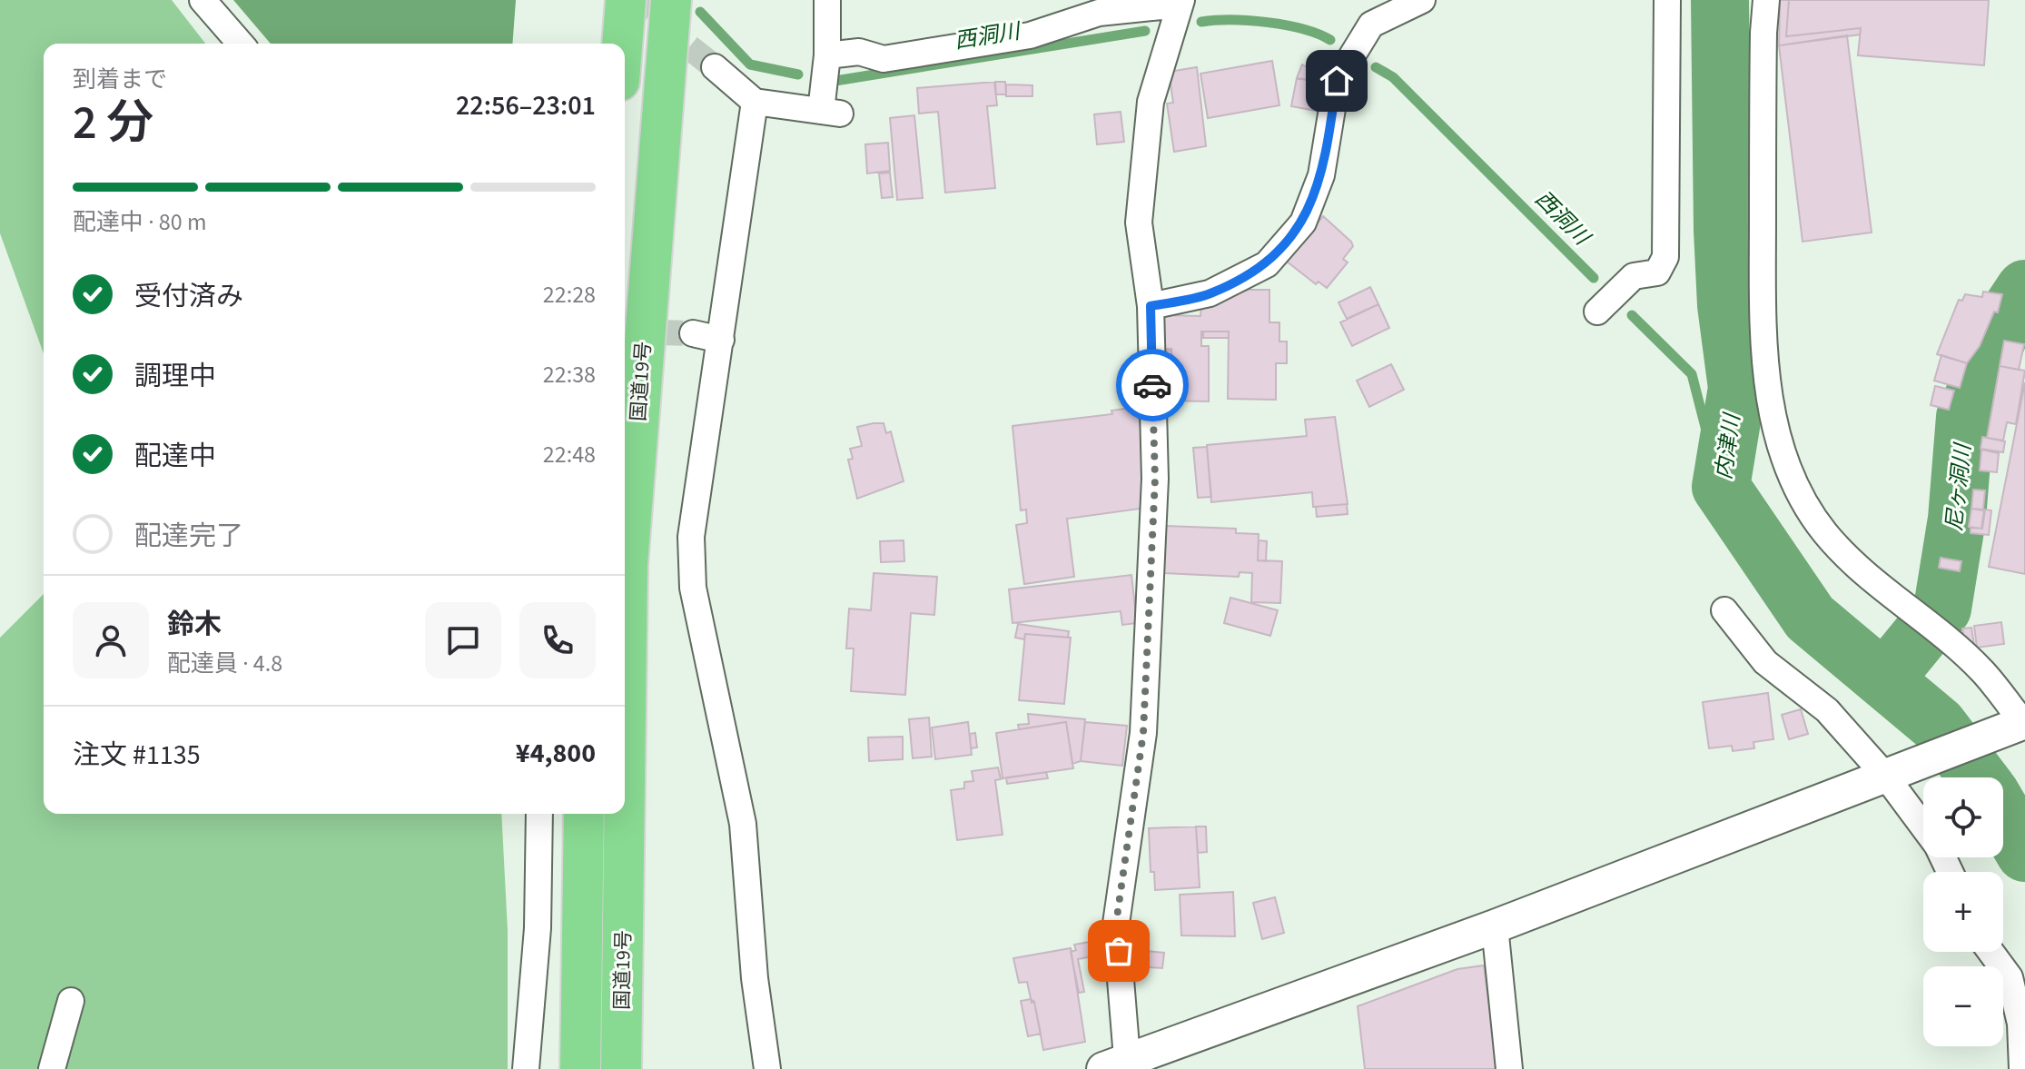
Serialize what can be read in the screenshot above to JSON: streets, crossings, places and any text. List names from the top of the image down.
{
  "streets": {
    "highway": ["国道19号"]
  },
  "water": ["西洞川", "内津川", "尼ヶ洞川"],
  "page": {
    "heading": ["2 分", "到着まで", "22:56–23:01"],
    "panel": [
      "鈴木",
      "配達員 · 4.8",
      "注文 #1135",
      "¥4,800"
    ],
    "bar": "配達中 · 80 m",
    "list": [
      ["受付済み", "22:28"],
      ["調理中", "22:38"],
      ["配達中", "22:48"],
      "配達完了"
    ],
    "map_buttons": ["+", "−"]
  }
}
